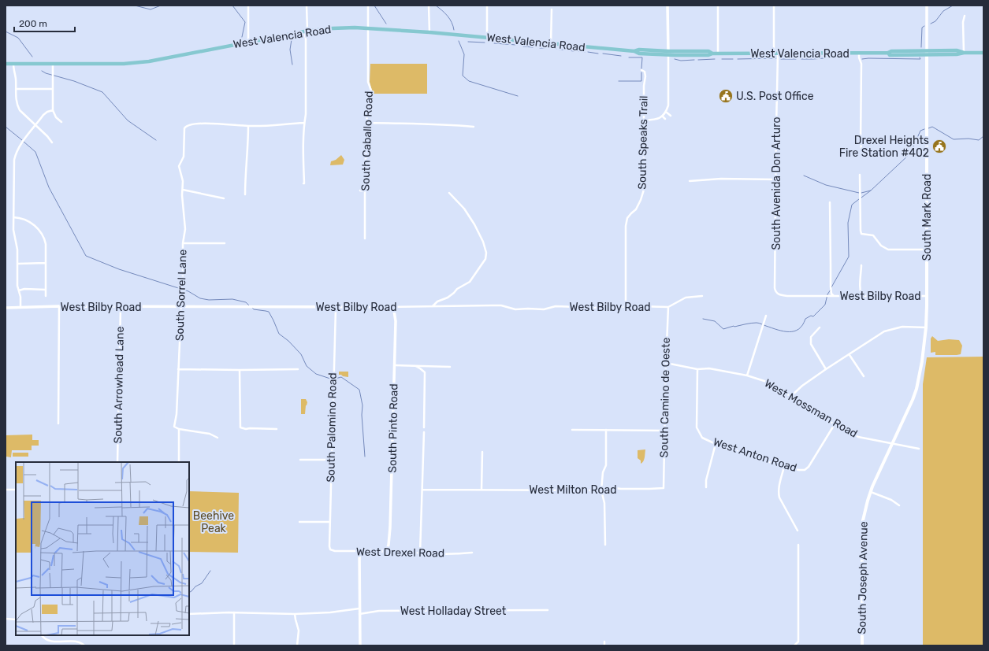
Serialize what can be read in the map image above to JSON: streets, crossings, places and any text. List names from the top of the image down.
{
  "streets": {
    "main road": ["West Valencia Road", "South Mark Road", "South Joseph Avenue"],
    "street": [
      "South Caballo Road",
      "South Speaks Trail",
      "South Avenida Don Arturo",
      "South Sorrel Lane",
      "West Bilby Road",
      "South Arrowhead Lane",
      "South Camino de Oeste",
      "West Mossman Road",
      "South Palomino Road",
      "South Pinto Road",
      "West Anton Road",
      "West Milton Road",
      "West Drexel Road",
      "West Holladay Street"
    ]
  },
  "crossings": [
    ["West Valencia Road", "South Caballo Road"],
    ["West Valencia Road", "South Avenida Don Arturo"],
    ["West Valencia Road", "South Mark Road"],
    ["South Speaks Trail", "West Bilby Road"],
    ["South Avenida Don Arturo", "West Bilby Road"],
    ["South Mark Road", "West Bilby Road"],
    ["South Mark Road", "South Joseph Avenue"],
    ["South Sorrel Lane", "West Bilby Road"],
    ["West Bilby Road", "South Arrowhead Lane"],
    ["West Bilby Road", "South Camino de Oeste"],
    ["West Bilby Road", "South Palomino Road"],
    ["West Bilby Road", "South Pinto Road"],
    ["West Bilby Road", "South Joseph Avenue"],
    ["South Camino de Oeste", "West Mossman Road"],
    ["South Camino de Oeste", "West Milton Road"],
    ["West Mossman Road", "West Anton Road"],
    ["West Mossman Road", "South Joseph Avenue"],
    ["South Palomino Road", "West Drexel Road"],
    ["South Pinto Road", "West Drexel Road"]
  ],
  "parks": ["Beehive Peak"],
  "places": {
    "public building": ["U.S. Post Office", "Drexel Heights Fire Station #402"]
  },
  "scale_bar": "200 m"
}
